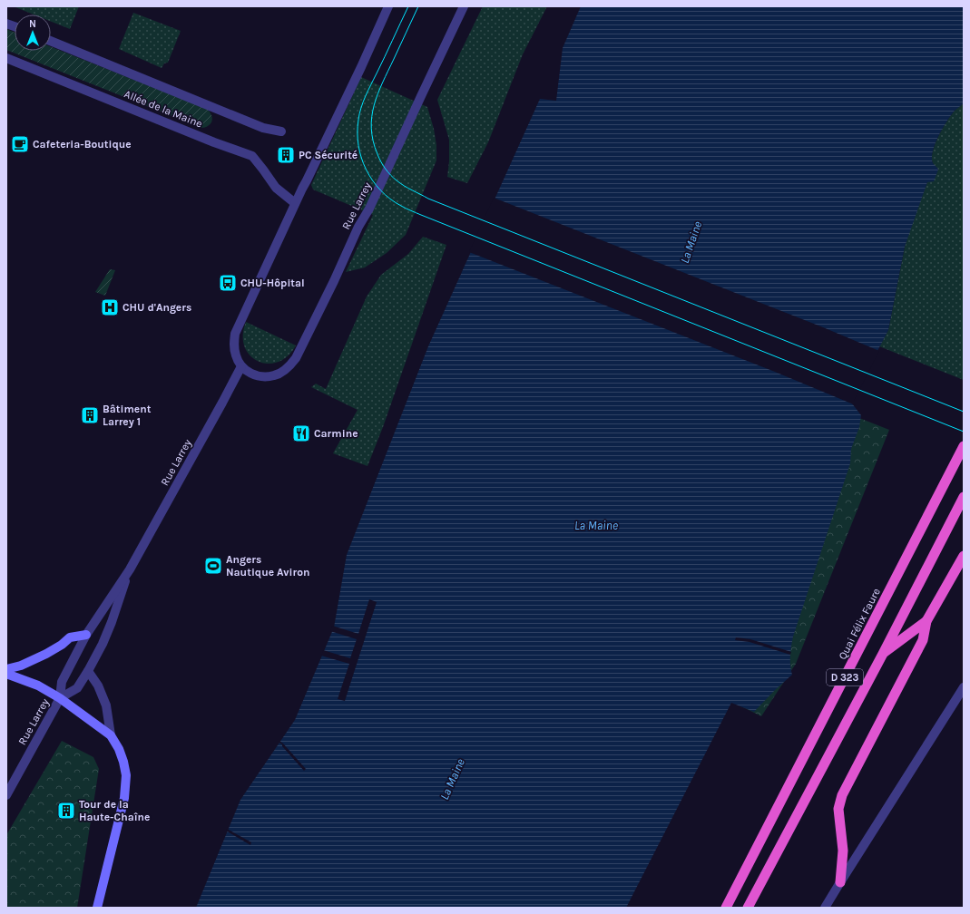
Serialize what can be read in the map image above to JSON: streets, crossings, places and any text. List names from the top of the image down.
{
  "streets": {
    "highway": ["Quai Félix Faure", "D 323"],
    "street": ["Allée de la Maine", "Rue Larrey"]
  },
  "water": ["La Maine"],
  "places": {
    "cafe": ["Cafeteria-Boutique"],
    "building": ["PC Sécurité", "Bâtiment Larrey 1", "Tour de la Haute-Chaîne"],
    "bus stop": ["CHU-Hôpital"],
    "hospital": ["CHU d'Angers"],
    "restaurant": ["Carmine"],
    "sports": ["Angers Nautique Aviron"]
  },
  "north": "top"
}
